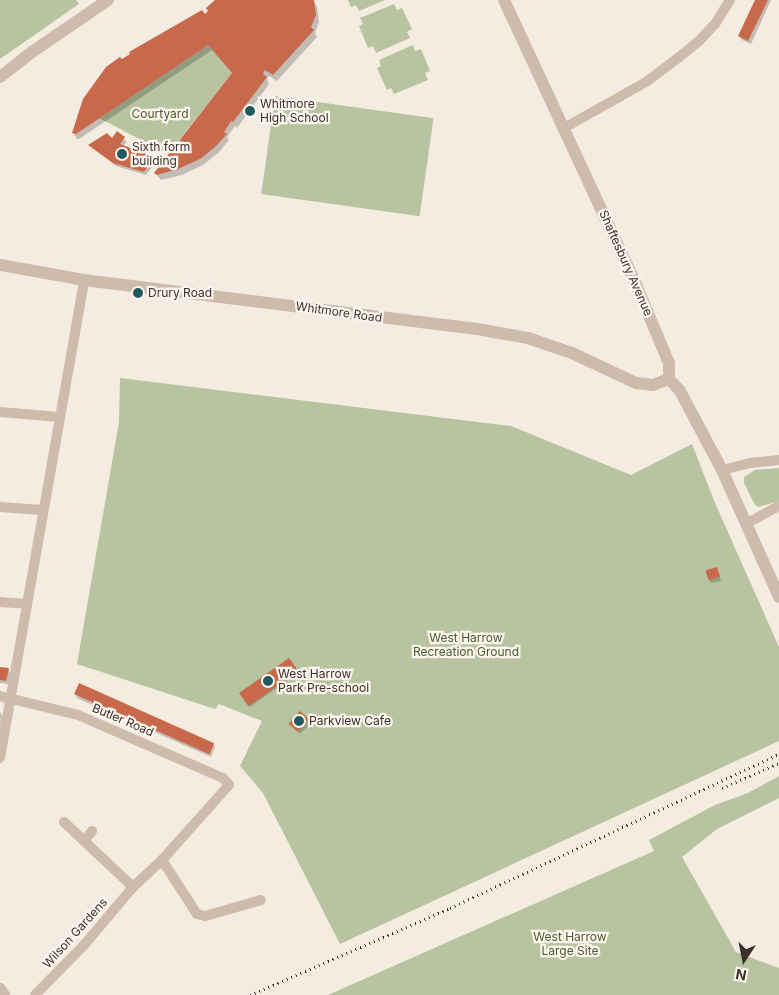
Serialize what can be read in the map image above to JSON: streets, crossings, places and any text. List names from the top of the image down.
{
  "streets": {
    "street": [
      "Shaftesbury Avenue",
      "Whitmore Road",
      "Butler Road",
      "Wilson Gardens"
    ]
  },
  "crossings": [
    ["Shaftesbury Avenue", "Whitmore Road"],
    ["Butler Road", "Wilson Gardens"]
  ],
  "parks": ["Courtyard", "West Harrow Recreation Ground", "West Harrow Large Site"],
  "places": [
    "Whitmore High School",
    "Sixth form building",
    "Drury Road",
    "West Harrow Park Pre-school",
    "Parkview Cafe"
  ],
  "north": "bottom"
}
